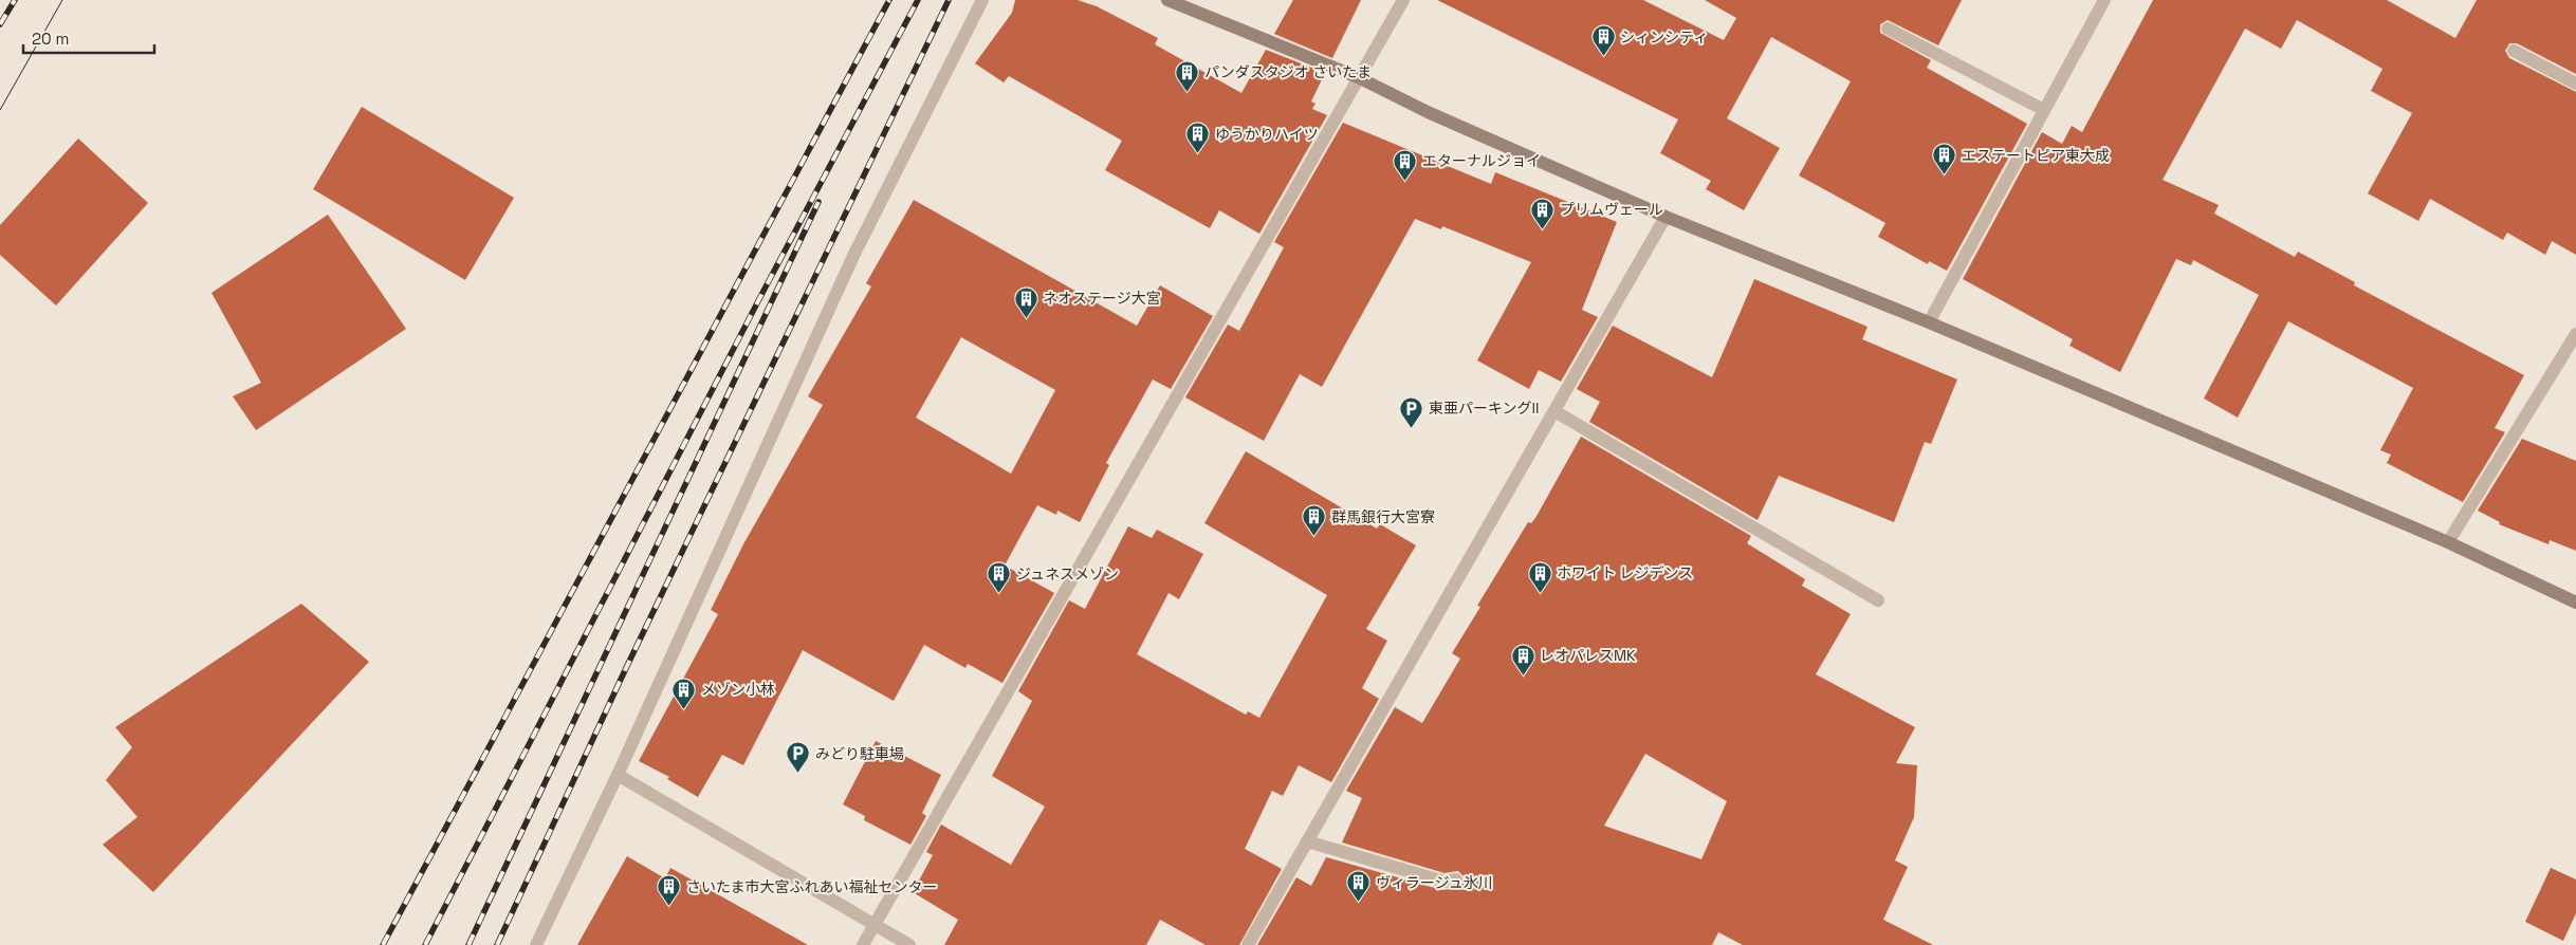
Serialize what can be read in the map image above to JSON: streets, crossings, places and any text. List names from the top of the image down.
{
  "places": {
    "building": [
      "シィンシティ",
      "パンダスタジオ さいたま",
      "ゆうかりハイツ",
      "エステートピア東大成",
      "エターナルジョイ",
      "プリムヴェール",
      "ネオステージ大宮",
      "群馬銀行大宮寮",
      "ホワイト レジデンス",
      "ジュネスメゾン",
      "レオパレスMK",
      "メゾン小林",
      "ヴィラージュ氷川",
      "さいたま市大宮ふれあい福祉センター"
    ],
    "parking": ["東亜パーキングII", "みどり駐車場"]
  },
  "scale_bar": "20 m"
}
